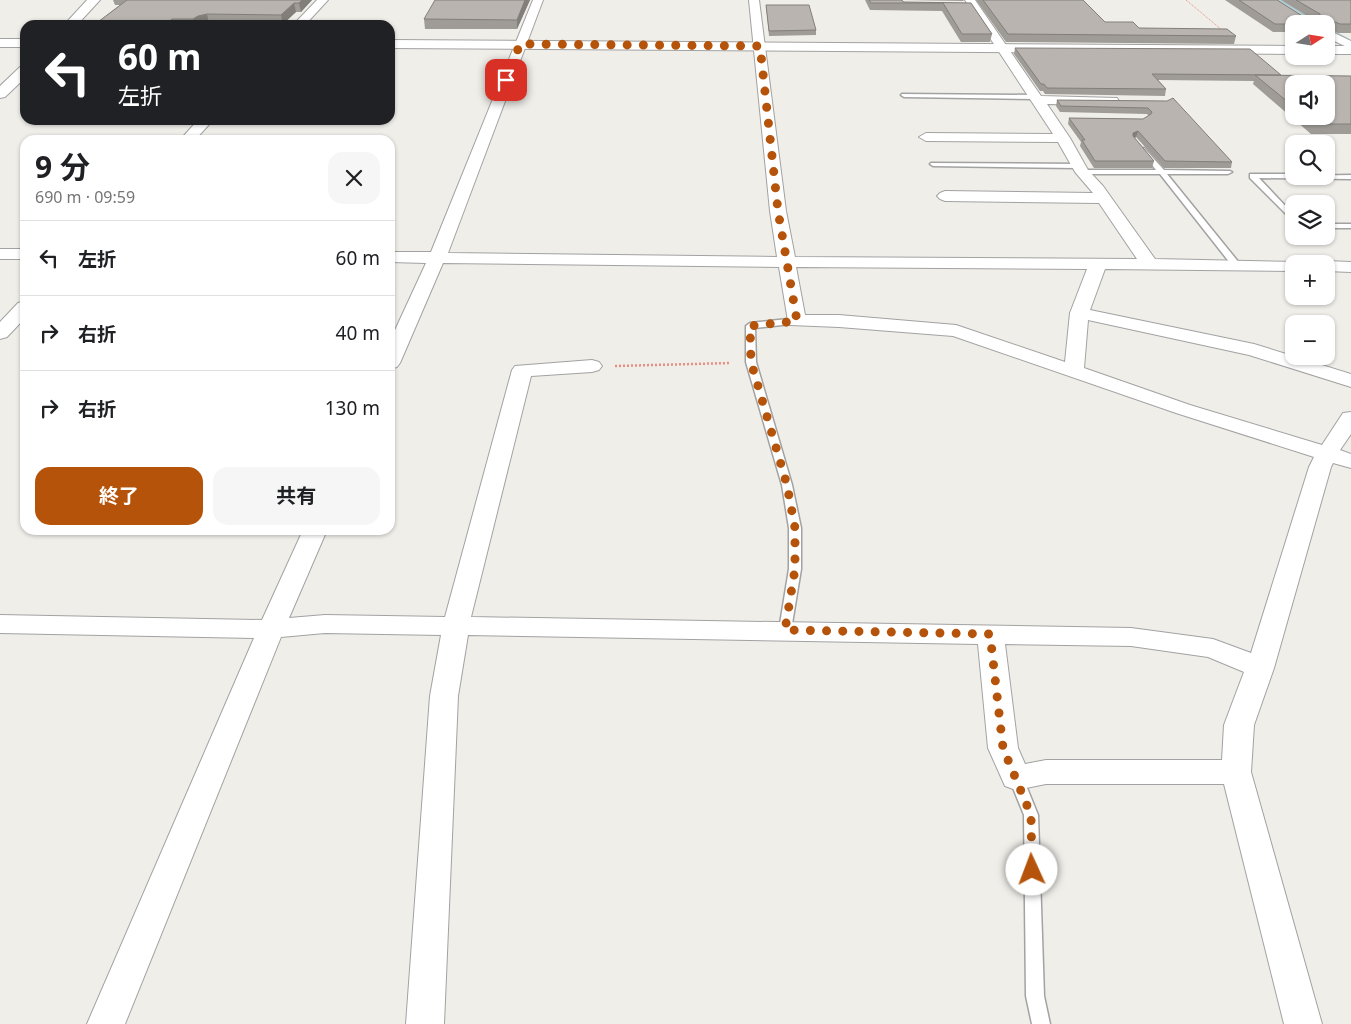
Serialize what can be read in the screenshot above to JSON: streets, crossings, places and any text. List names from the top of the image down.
{
  "north": "right",
  "page": {
    "map_buttons": ["+", "−"],
    "turn": ["60 m", "左折"],
    "heading": ["9 分", "690 m · 09:59"],
    "list": [
      {
        "name": "左折",
        "value": "60 m"
      },
      {
        "name": "右折",
        "value": "40 m"
      },
      {
        "name": "右折",
        "value": "130 m"
      }
    ],
    "buttons": ["終了", "共有"]
  }
}
